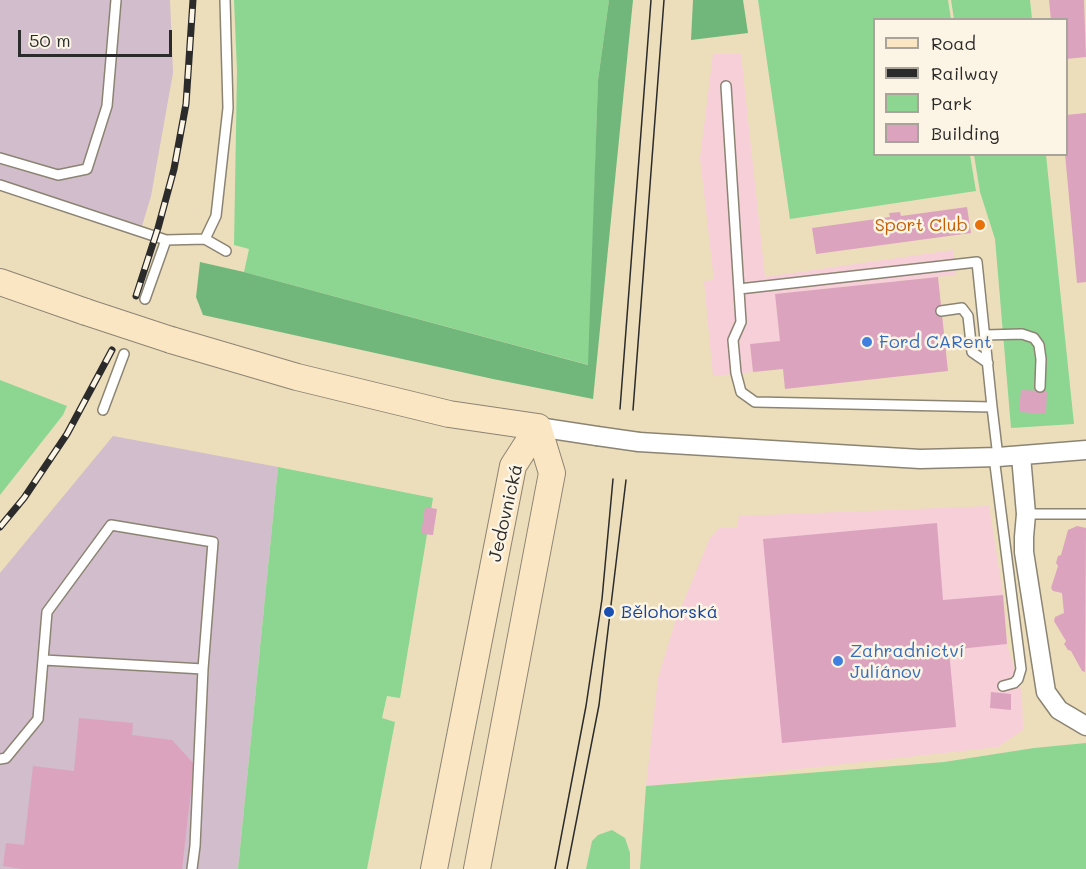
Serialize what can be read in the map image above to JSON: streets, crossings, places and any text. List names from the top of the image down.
{
  "streets": {
    "main road": ["Jedovnická"]
  },
  "places": [
    "Sport Club",
    "Ford CARent",
    "Bělohorská",
    "Zahradnictví Julíánov"
  ],
  "legend": [
    "Road",
    "Railway",
    "Park",
    "Building"
  ],
  "scale_bar": "50 m"
}
